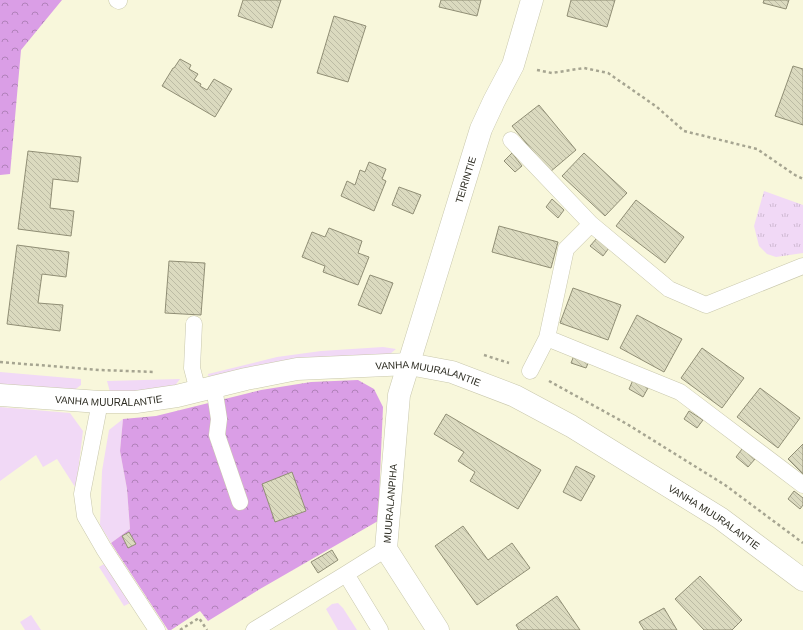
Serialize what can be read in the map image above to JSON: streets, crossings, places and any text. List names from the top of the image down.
{
  "streets": {
    "street": ["TEIRINTIE", "VANHA MUURALANTIE", "MUURALANPIHA"]
  },
  "crossings": [
    ["TEIRINTIE", "VANHA MUURALANTIE"],
    ["TEIRINTIE", "MUURALANPIHA"],
    ["VANHA MUURALANTIE", "MUURALANPIHA"]
  ]
}
